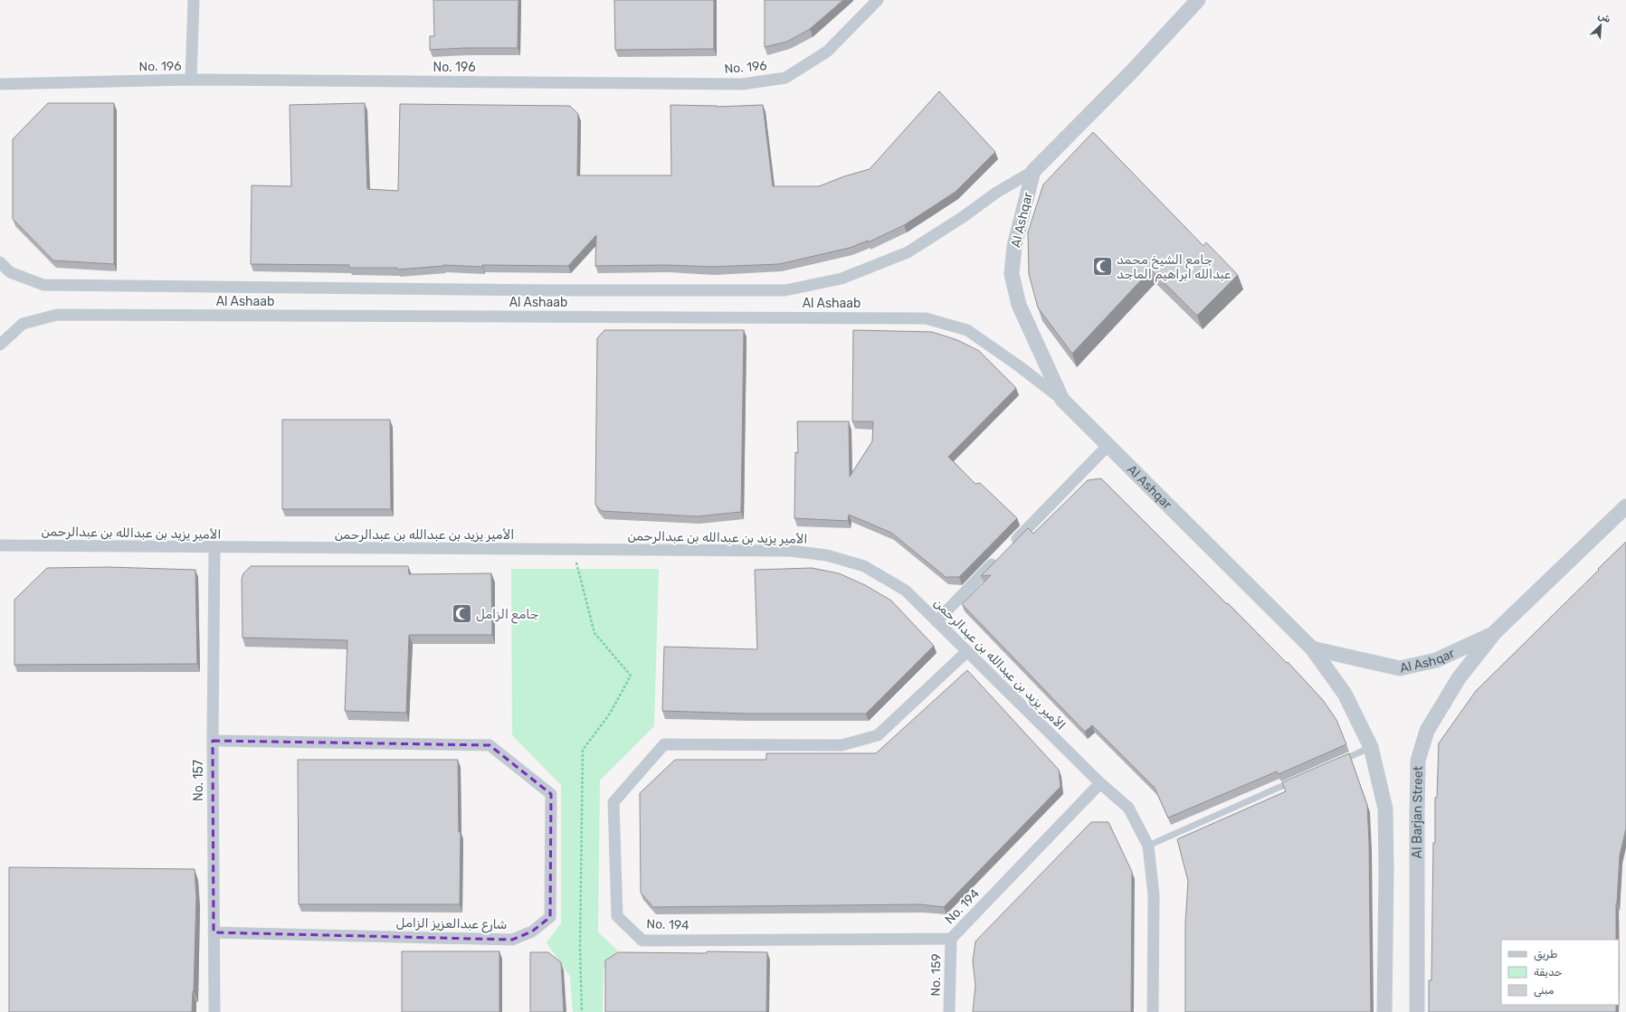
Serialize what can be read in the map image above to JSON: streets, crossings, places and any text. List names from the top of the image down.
{
  "streets": {
    "street": [
      "No. 196",
      "Al Ashqar",
      "Al Ashaab",
      "الأمير يزيد بن عبدالله بن عبدالرحمن",
      "No. 157",
      "Al Barjan Street",
      "No. 194",
      "شارع عبدالعزيز الزامل",
      "No. 159"
    ]
  },
  "crossings": [
    ["Al Ashqar", "Al Ashaab"],
    ["Al Ashqar", "Al Barjan Street"],
    ["الأمير يزيد بن عبدالله بن عبدالرحمن", "No. 157"],
    ["الأمير يزيد بن عبدالله بن عبدالرحمن", "No. 194"],
    ["No. 157", "شارع عبدالعزيز الزامل"],
    ["No. 194", "No. 159"]
  ],
  "places": {
    "mosque": ["جامع الشيخ محمد عبدالله ابراهيم الماجد", "جامع الزامل"]
  },
  "legend": ["طريق", "حديقة", "مبنى"],
  "north": "top right"
}
